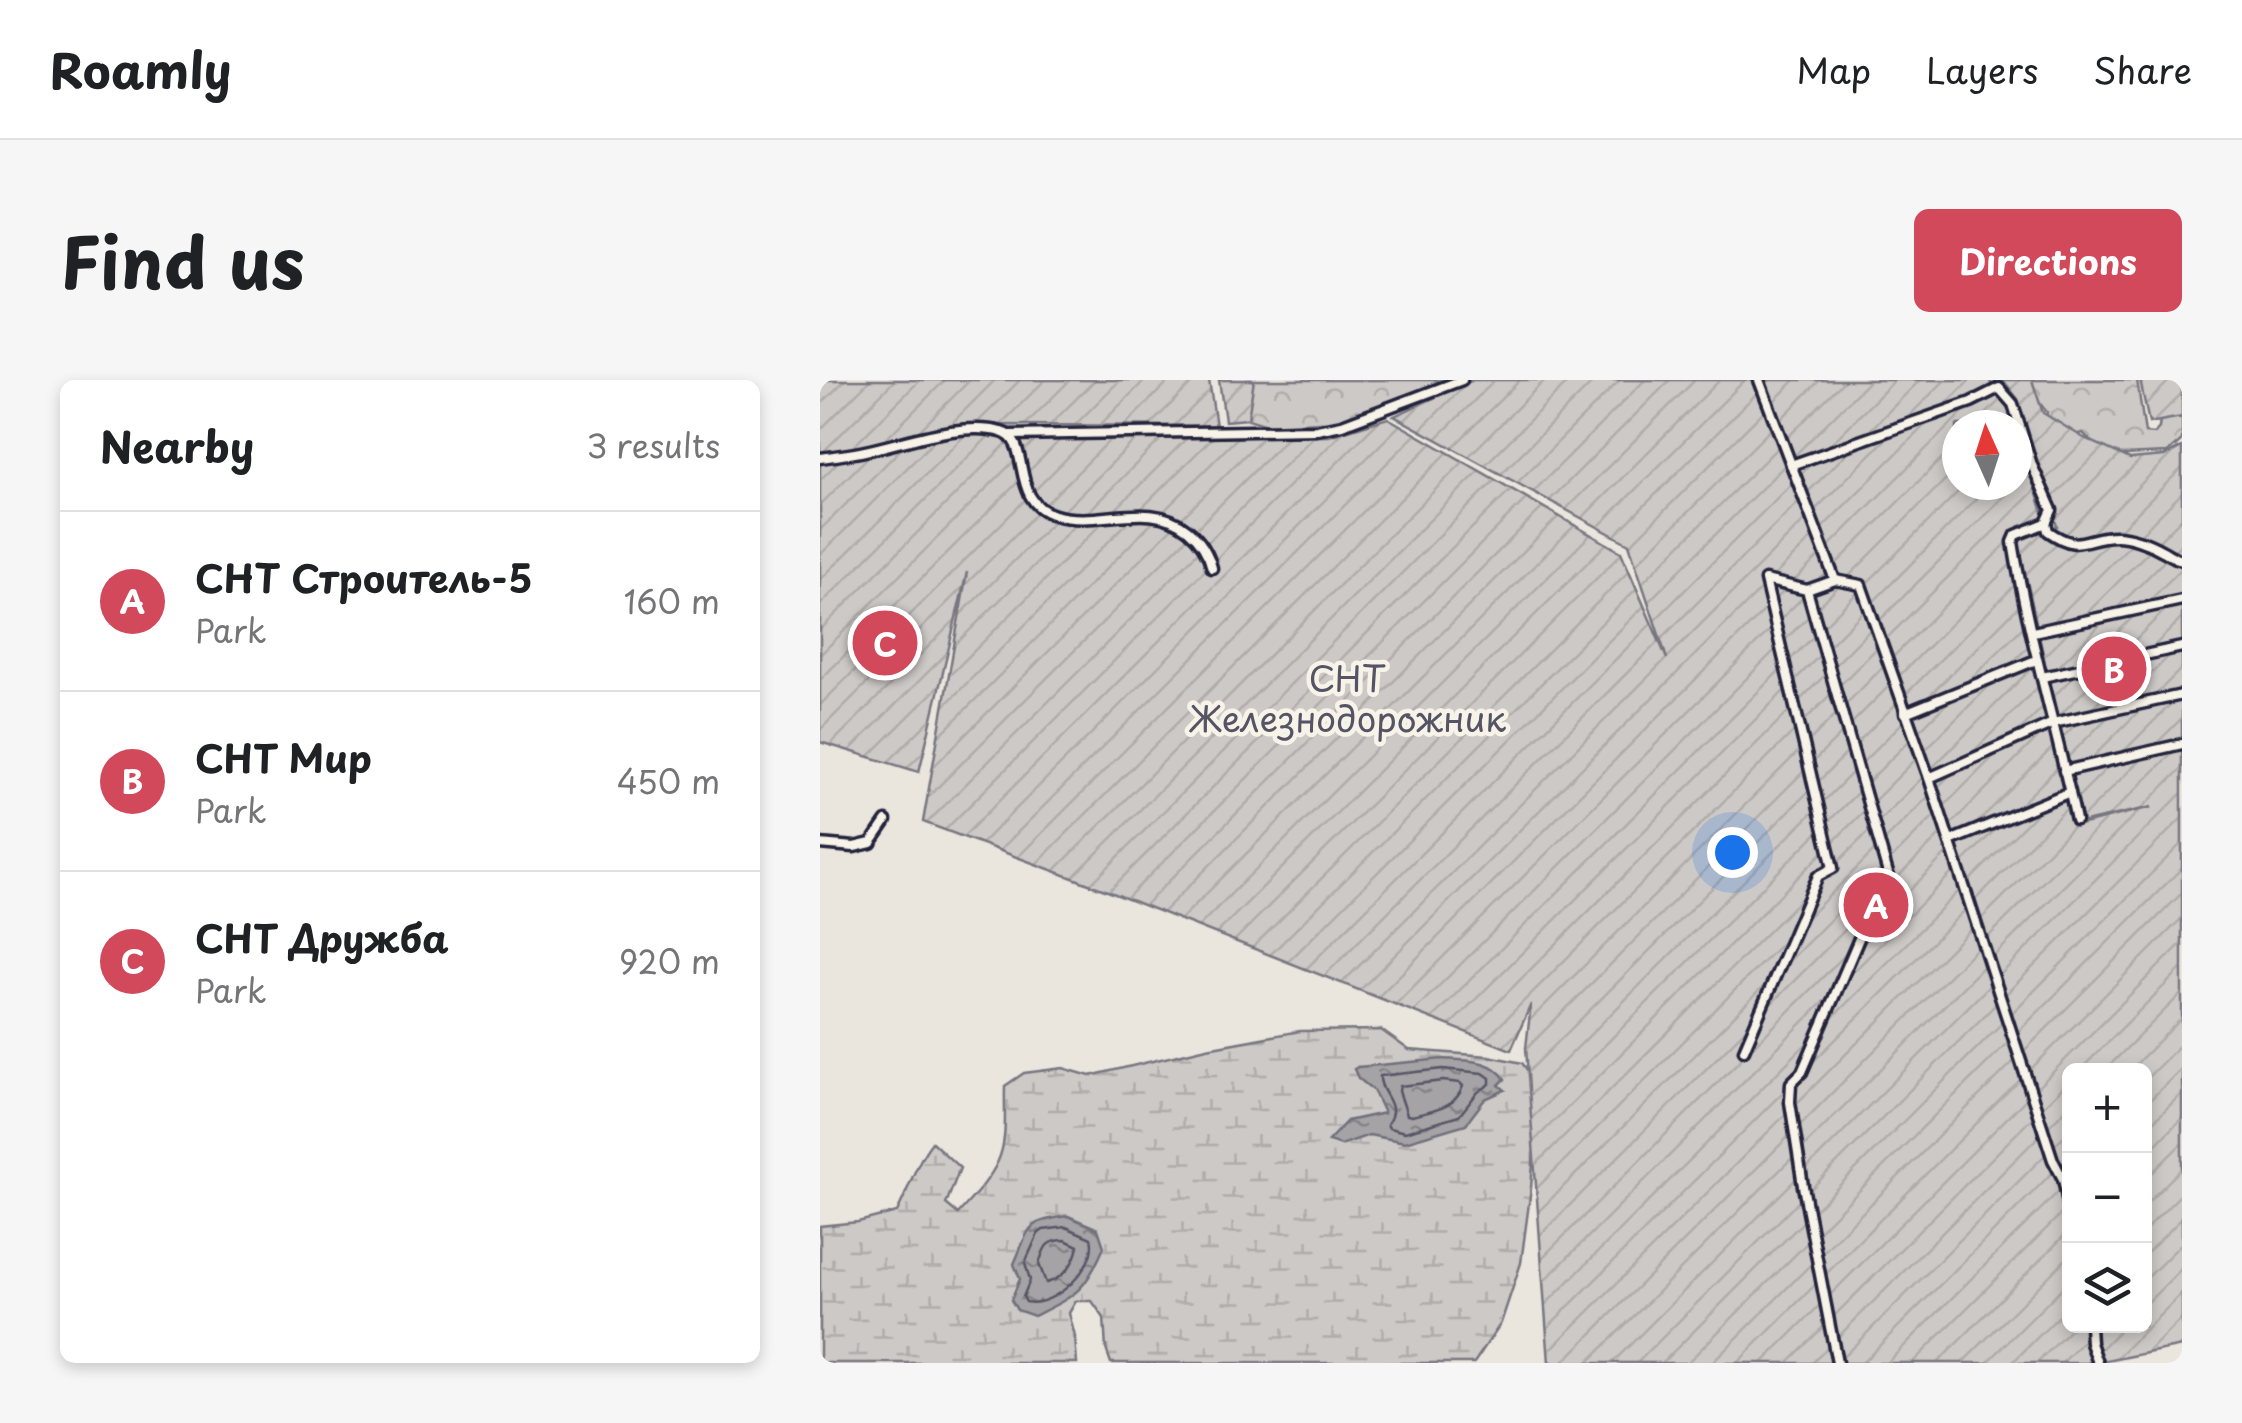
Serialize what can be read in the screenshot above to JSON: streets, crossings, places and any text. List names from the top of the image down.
{
  "parks": ["СНТ Железнодорожник"],
  "north": "top",
  "page": {
    "header": "Roamly",
    "nav": ["Map", "Layers", "Share"],
    "title": "Find us",
    "buttons": "Directions",
    "heading": ["Nearby", "3 results"],
    "list": [
      {
        "mark": "A",
        "name": "СНТ Строитель-5",
        "note": "Park",
        "value": "160 m"
      },
      {
        "mark": "B",
        "name": "СНТ Мир",
        "note": "Park",
        "value": "450 m"
      },
      {
        "mark": "C",
        "name": "СНТ Дружба",
        "note": "Park",
        "value": "920 m"
      }
    ],
    "pins": ["C", "B", "A"],
    "map_buttons": ["+", "−"]
  }
}
